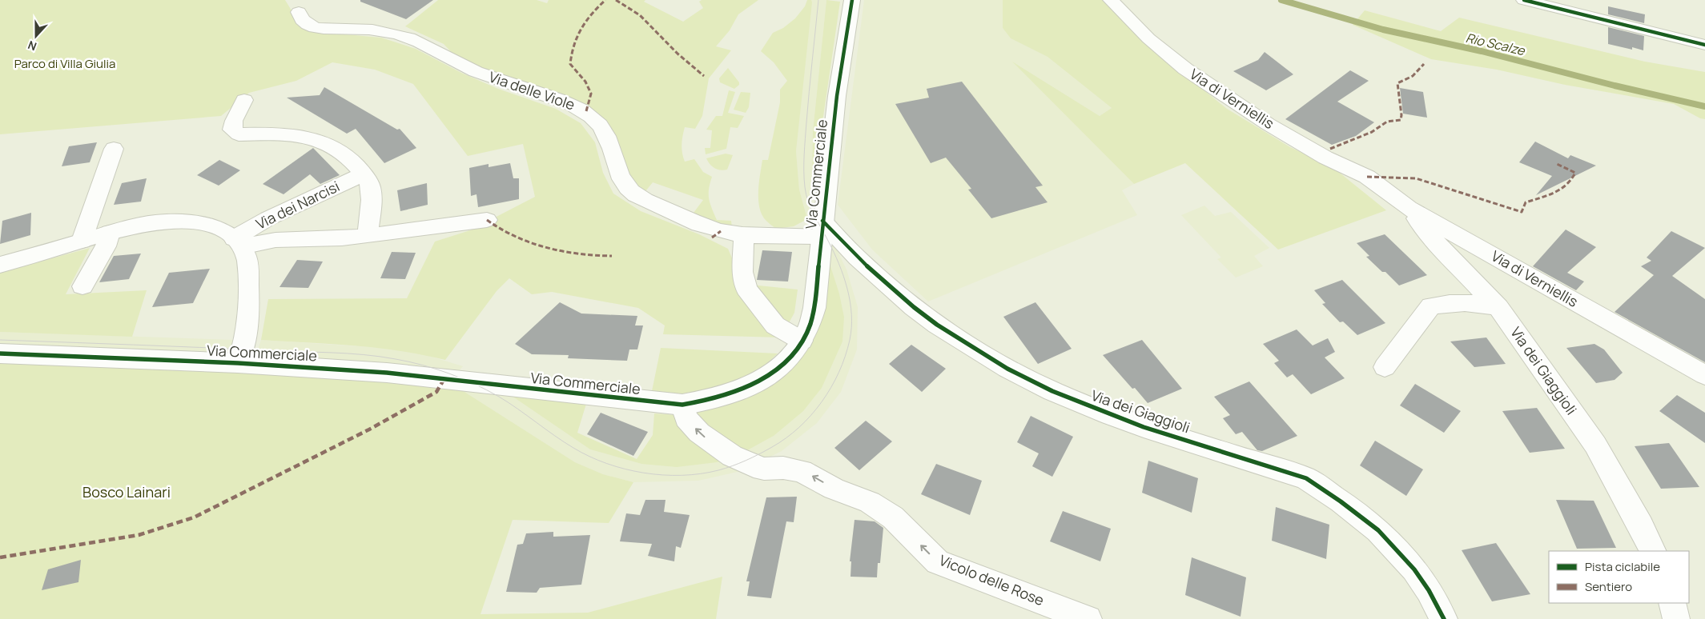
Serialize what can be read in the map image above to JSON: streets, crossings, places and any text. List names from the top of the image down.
{
  "streets": {
    "street": [
      "Via delle Viole",
      "Via di Verniellis",
      "Via Commerciale",
      "Via dei Narcisi",
      "Via dei Giaggioli",
      "Vicolo delle Rose"
    ]
  },
  "crossings": [
    ["Via delle Viole", "Via Commerciale"],
    ["Via delle Viole", "Via dei Giaggioli"],
    ["Via di Verniellis", "Via dei Giaggioli"],
    ["Via Commerciale", "Via dei Giaggioli"],
    ["Via Commerciale", "Vicolo delle Rose"]
  ],
  "one_way": ["Vicolo delle Rose"],
  "water": ["Rio Scalze"],
  "parks": ["Parco di Villa Giulia", "Bosco Lainari"],
  "legend": ["Pista ciclabile", "Sentiero"],
  "north": "bottom"
}
